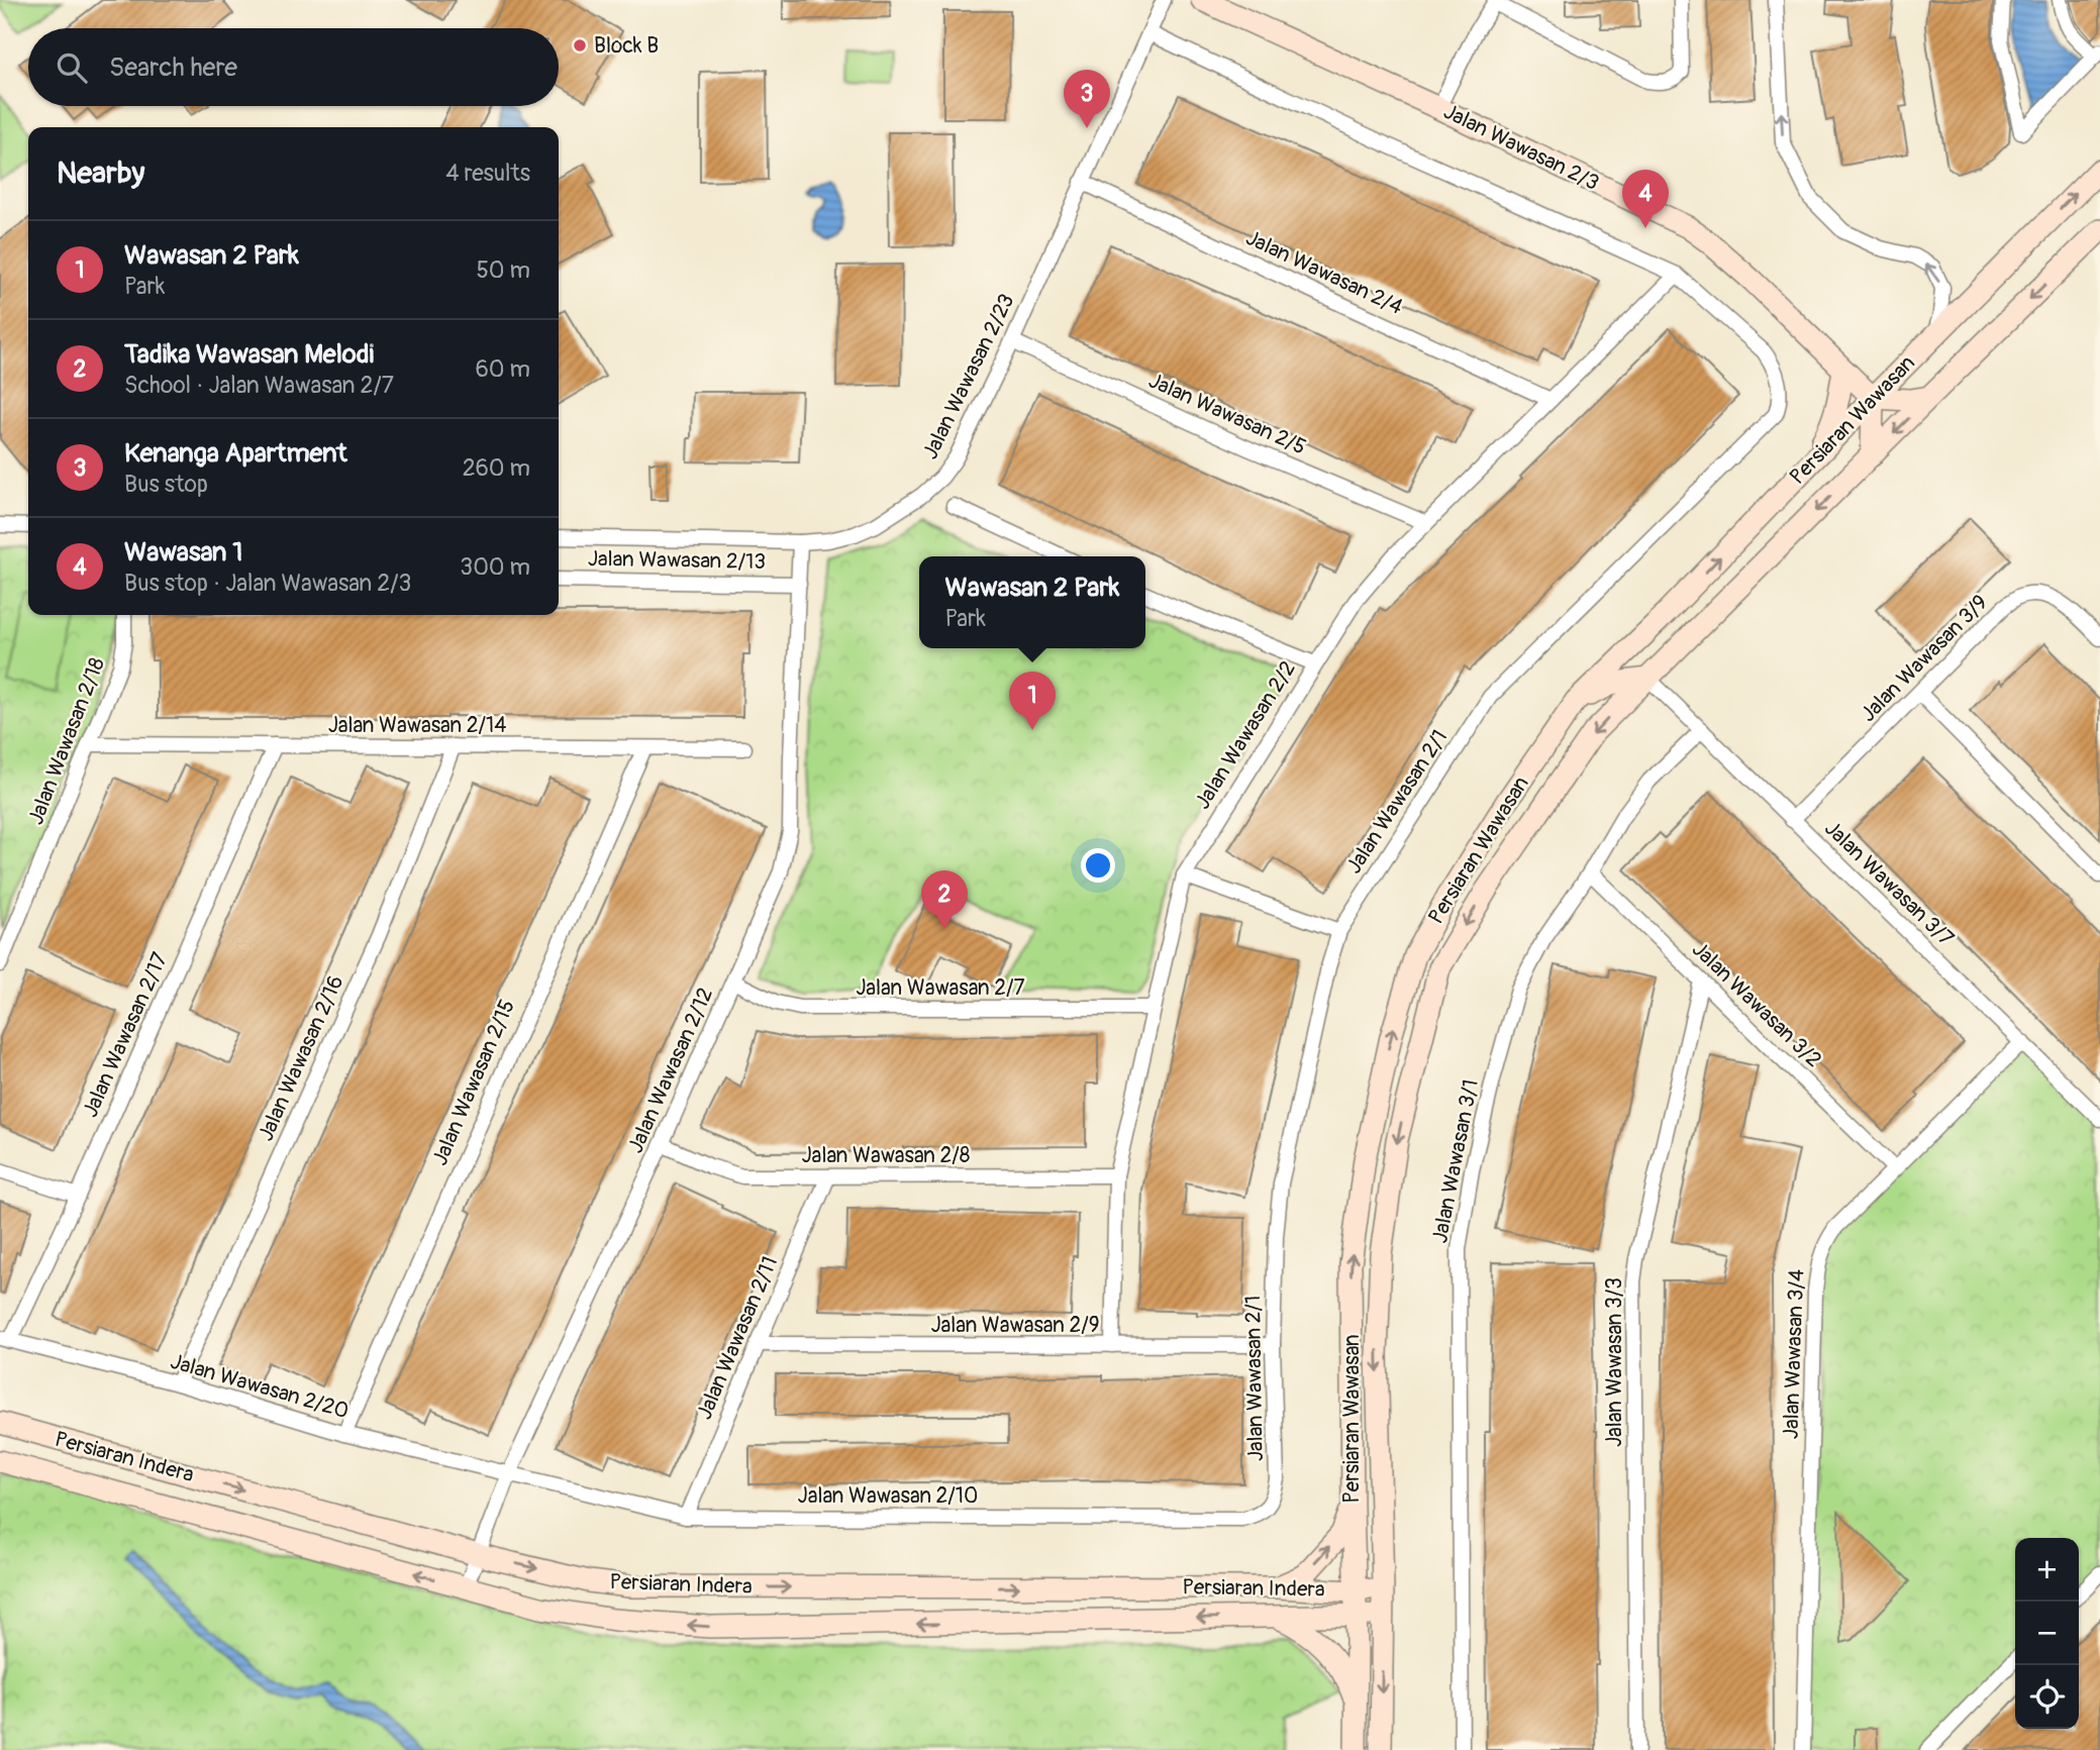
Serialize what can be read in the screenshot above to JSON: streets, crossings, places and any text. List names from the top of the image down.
{
  "streets": {
    "main road": ["Jalan Wawasan 2/3", "Persiaran Wawasan", "Persiaran Indera"],
    "street": [
      "Jalan Wawasan 2/4",
      "Jalan Wawasan 2/23",
      "Jalan Wawasan 2/5",
      "Jalan Wawasan 2/13",
      "Jalan Wawasan 3/9",
      "Jalan Wawasan 2/14",
      "Jalan Wawasan 2/2",
      "Jalan Wawasan 2/18",
      "Jalan Wawasan 2/1",
      "Jalan Wawasan 3/7",
      "Jalan Wawasan 2/7",
      "Jalan Wawasan 3/2",
      "Jalan Wawasan 2/17",
      "Jalan Wawasan 2/16",
      "Jalan Wawasan 2/12",
      "Jalan Wawasan 2/15",
      "Jalan Wawasan 2/8",
      "Jalan Wawasan 3/1",
      "Jalan Wawasan 2/9",
      "Jalan Wawasan 2/11",
      "Jalan Wawasan 3/4",
      "Jalan Wawasan 3/3",
      "Jalan Wawasan 2/20",
      "Jalan Wawasan 2/10"
    ]
  },
  "crossings": [
    ["Jalan Wawasan 2/3", "Persiaran Wawasan"],
    ["Jalan Wawasan 2/4", "Jalan Wawasan 2/23"],
    ["Jalan Wawasan 2/4", "Jalan Wawasan 2/2"],
    ["Jalan Wawasan 2/23", "Jalan Wawasan 2/5"],
    ["Jalan Wawasan 2/23", "Jalan Wawasan 2/12"],
    ["Jalan Wawasan 2/5", "Jalan Wawasan 2/2"],
    ["Persiaran Wawasan", "Jalan Wawasan 3/7"],
    ["Persiaran Wawasan", "Persiaran Indera"],
    ["Jalan Wawasan 2/13", "Jalan Wawasan 2/12"],
    ["Jalan Wawasan 3/9", "Jalan Wawasan 3/7"],
    ["Jalan Wawasan 2/14", "Jalan Wawasan 2/18"],
    ["Jalan Wawasan 2/14", "Jalan Wawasan 2/17"],
    ["Jalan Wawasan 2/14", "Jalan Wawasan 2/16"],
    ["Jalan Wawasan 2/14", "Jalan Wawasan 2/15"],
    ["Jalan Wawasan 2/2", "Jalan Wawasan 2/1"],
    ["Jalan Wawasan 2/2", "Jalan Wawasan 2/7"],
    ["Jalan Wawasan 2/2", "Jalan Wawasan 2/8"],
    ["Jalan Wawasan 2/2", "Jalan Wawasan 2/9"],
    ["Jalan Wawasan 2/1", "Jalan Wawasan 2/9"],
    ["Jalan Wawasan 2/1", "Jalan Wawasan 2/10"],
    ["Jalan Wawasan 3/7", "Jalan Wawasan 3/1"],
    ["Jalan Wawasan 3/7", "Jalan Wawasan 3/4"],
    ["Jalan Wawasan 2/7", "Jalan Wawasan 2/12"],
    ["Jalan Wawasan 3/2", "Jalan Wawasan 3/1"],
    ["Jalan Wawasan 3/2", "Jalan Wawasan 3/4"],
    ["Jalan Wawasan 3/2", "Jalan Wawasan 3/3"],
    ["Jalan Wawasan 2/17", "Jalan Wawasan 2/20"],
    ["Jalan Wawasan 2/16", "Jalan Wawasan 2/20"],
    ["Jalan Wawasan 2/12", "Jalan Wawasan 2/8"],
    ["Jalan Wawasan 2/12", "Jalan Wawasan 2/20"],
    ["Jalan Wawasan 2/12", "Persiaran Indera"],
    ["Jalan Wawasan 2/12", "Jalan Wawasan 2/10"],
    ["Jalan Wawasan 2/15", "Jalan Wawasan 2/20"],
    ["Jalan Wawasan 2/8", "Jalan Wawasan 2/11"],
    ["Jalan Wawasan 2/9", "Jalan Wawasan 2/11"],
    ["Jalan Wawasan 2/11", "Jalan Wawasan 2/10"],
    ["Jalan Wawasan 2/20", "Jalan Wawasan 2/10"]
  ],
  "places": ["Block B"],
  "page": {
    "search": "Search here",
    "pins": [
      "3",
      "4",
      "1",
      "2"
    ],
    "heading": ["Nearby", "4 results"],
    "list": [
      {
        "mark": "1",
        "name": "Wawasan 2 Park",
        "note": "Park",
        "value": "50 m"
      },
      {
        "mark": "2",
        "name": "Tadika Wawasan Melodi",
        "note": "School · Jalan Wawasan 2/7",
        "value": "60 m"
      },
      {
        "mark": "3",
        "name": "Kenanga Apartment",
        "note": "Bus stop",
        "value": "260 m"
      },
      {
        "mark": "4",
        "name": "Wawasan 1",
        "note": "Bus stop · Jalan Wawasan 2/3",
        "value": "300 m"
      }
    ],
    "popup": ["Wawasan 2 Park", "Park"],
    "map_buttons": ["+", "−"]
  }
}
